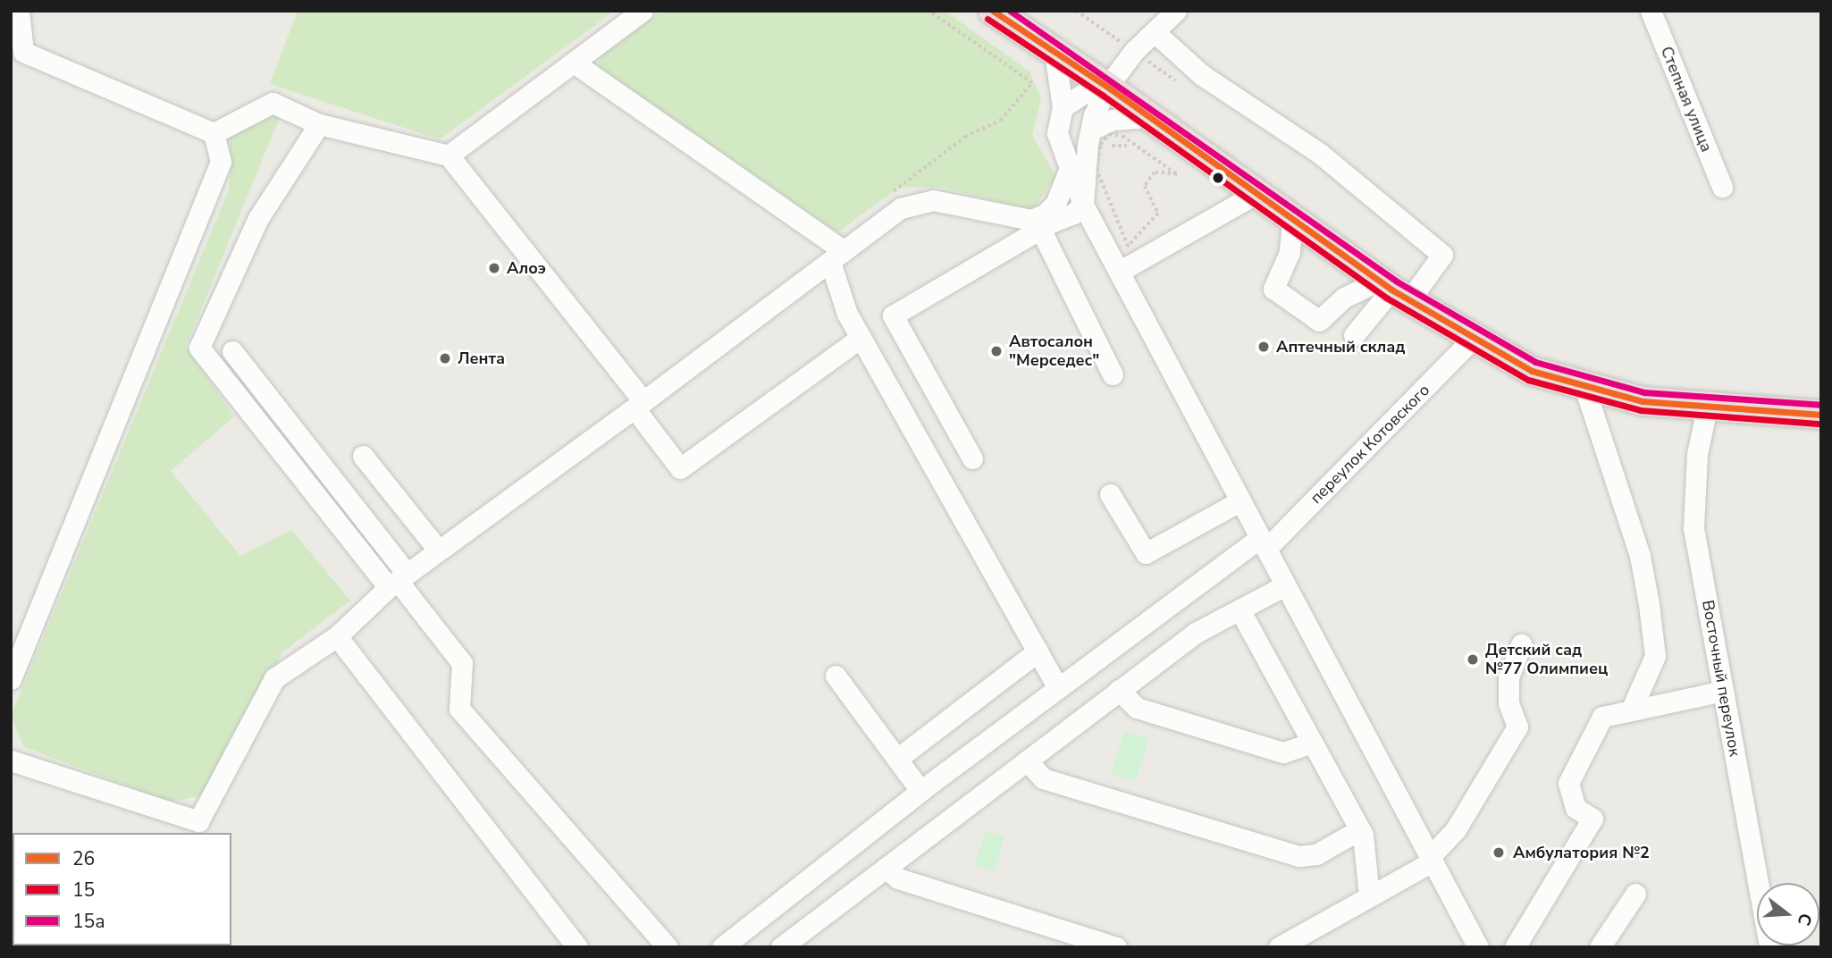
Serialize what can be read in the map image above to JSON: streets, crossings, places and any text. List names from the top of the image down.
{
  "streets": {
    "street": ["Степная улица", "переулок Котовского", "Восточный переулок"]
  },
  "places": [
    "Алоэ",
    "Аптечный склад",
    "Автосалон \"Мерседес\"",
    "Лента",
    "Детский сад №77 Олимпиец",
    "Амбулатория №2"
  ],
  "lines": ["transit line 26", "transit line 15а", "transit line 15"],
  "legend": ["26", "15", "15а"],
  "north": "right"
}
